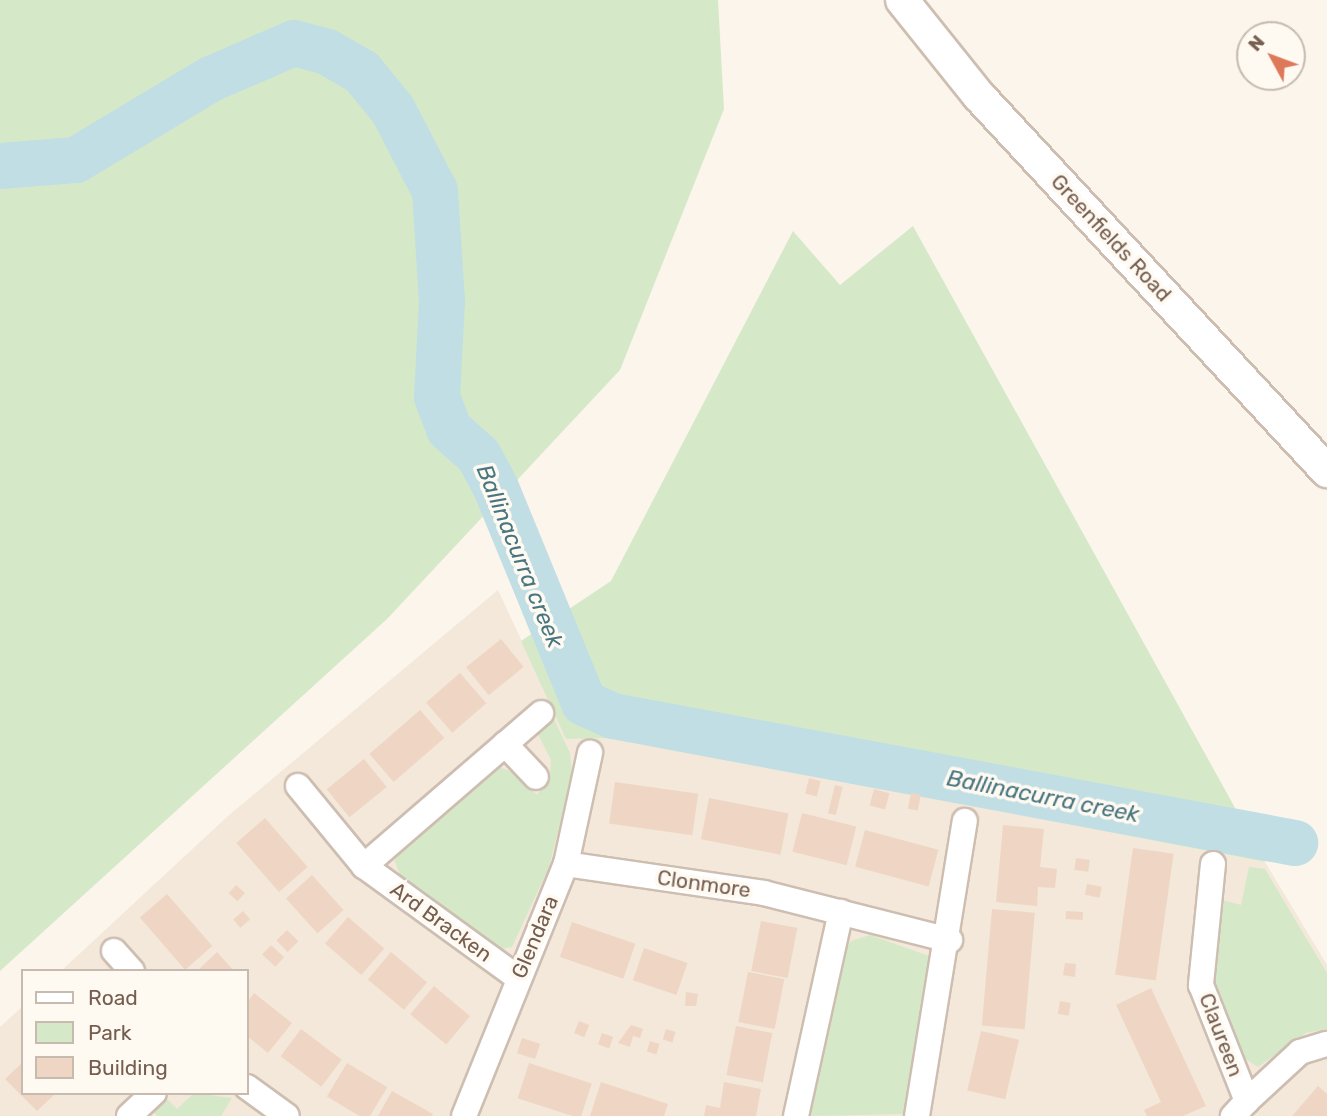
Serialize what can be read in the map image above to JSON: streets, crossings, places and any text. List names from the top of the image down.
{
  "streets": {
    "street": [
      "Greenfields Road",
      "Clonmore",
      "Ard Bracken",
      "Glendara",
      "Claureen"
    ]
  },
  "crossings": [
    ["Clonmore", "Glendara"],
    ["Ard Bracken", "Glendara"]
  ],
  "water": ["Ballinacurra creek"],
  "legend": ["Road", "Park", "Building"],
  "north": "top left"
}
